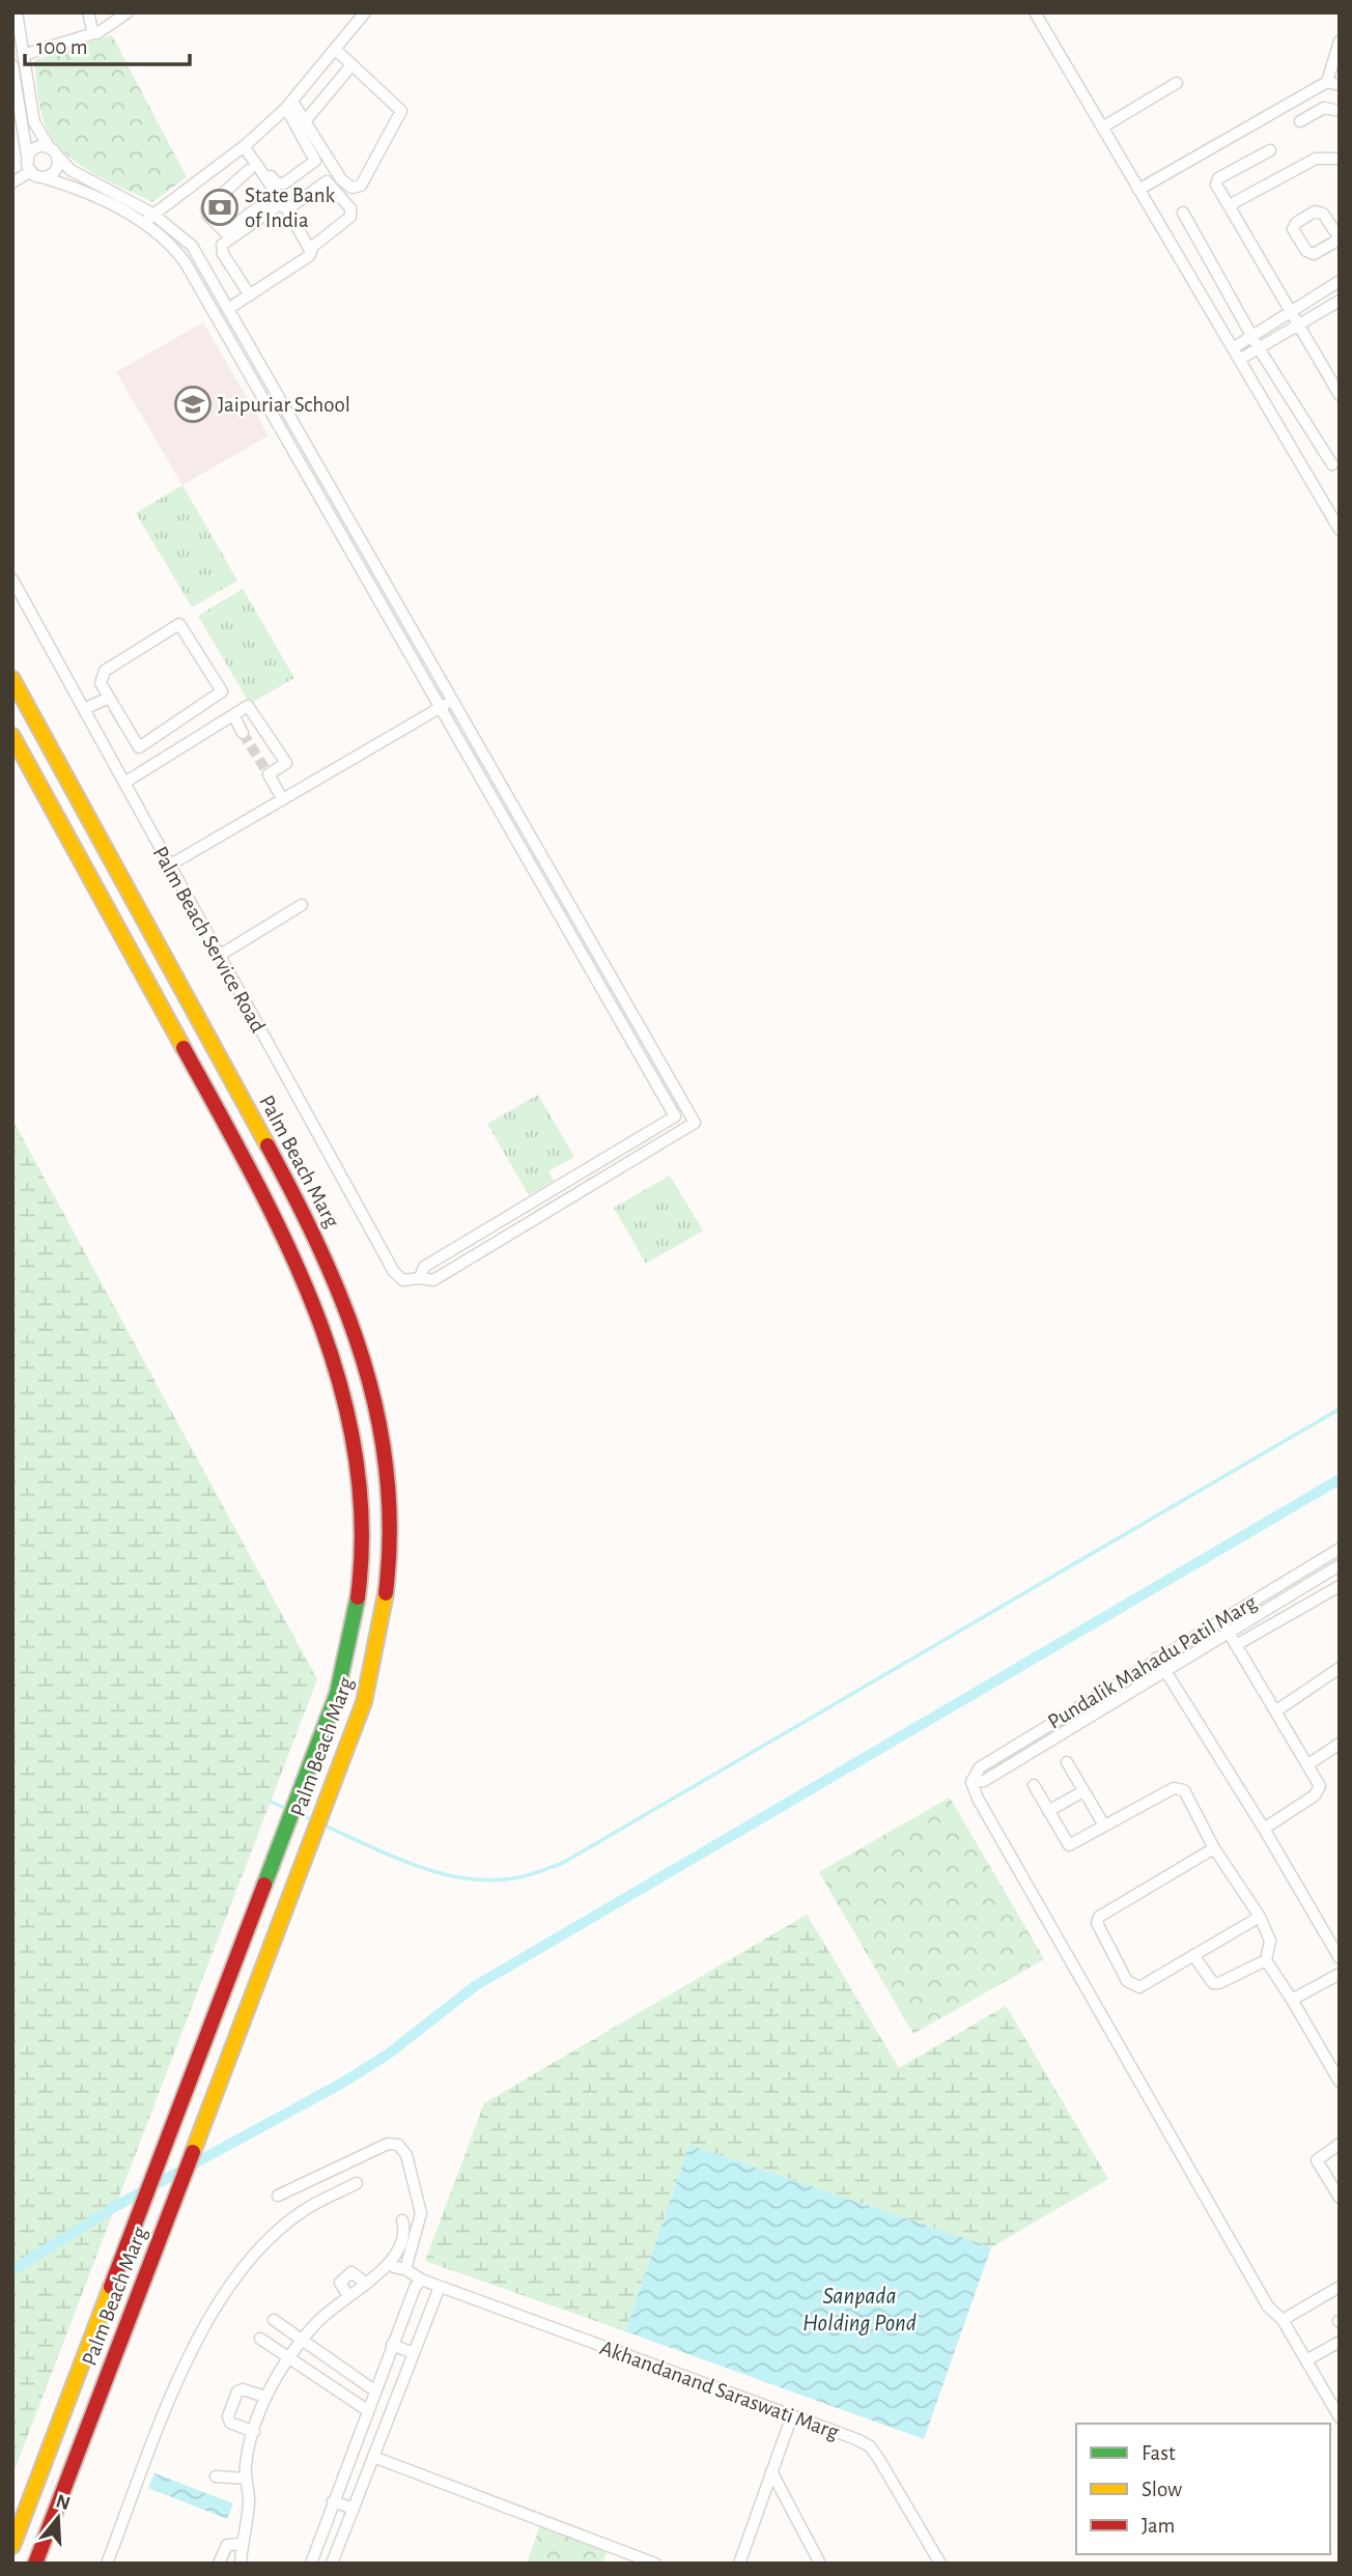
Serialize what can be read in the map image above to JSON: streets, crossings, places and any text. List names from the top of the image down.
{
  "streets": {
    "main road": ["Palm Beach Marg"],
    "street": ["Palm Beach Service Road", "Pundalik Mahadu Patil Marg", "Akhandanand Saraswati Marg"]
  },
  "water": ["Sanpada Holding Pond"],
  "places": {
    "bank": ["State Bank of India"],
    "school or university": ["Jaipuriar School"]
  },
  "legend": ["Fast", "Slow", "Jam"],
  "scale_bar": "100 m",
  "north": "top"
}
